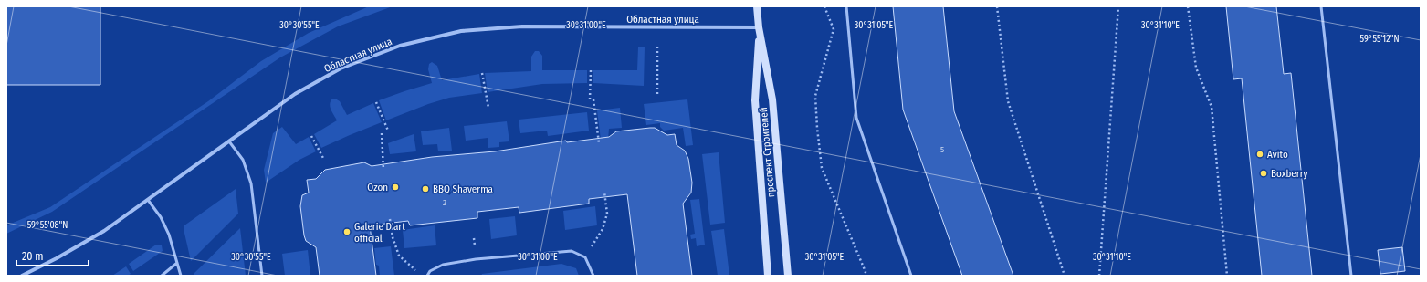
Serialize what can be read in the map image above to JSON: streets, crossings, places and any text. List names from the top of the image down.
{
  "streets": {
    "street": ["Областная улица", "проспект Строителей"]
  },
  "crossings": [
    ["Областная улица", "проспект Строителей"]
  ],
  "places": [
    "Avito",
    "Boxberry",
    "Ozon",
    "BBQ Shaverma",
    "Galerie D'art official"
  ],
  "house_numbers": ["5", "2"],
  "scale_bar": "20 m",
  "coordinates": [
    "30°30'55\"E",
    "30°31'00\"E",
    "30°31'05\"E",
    "30°31'10\"E",
    "59°55'12\"N",
    "59°55'08\"N"
  ]
}
